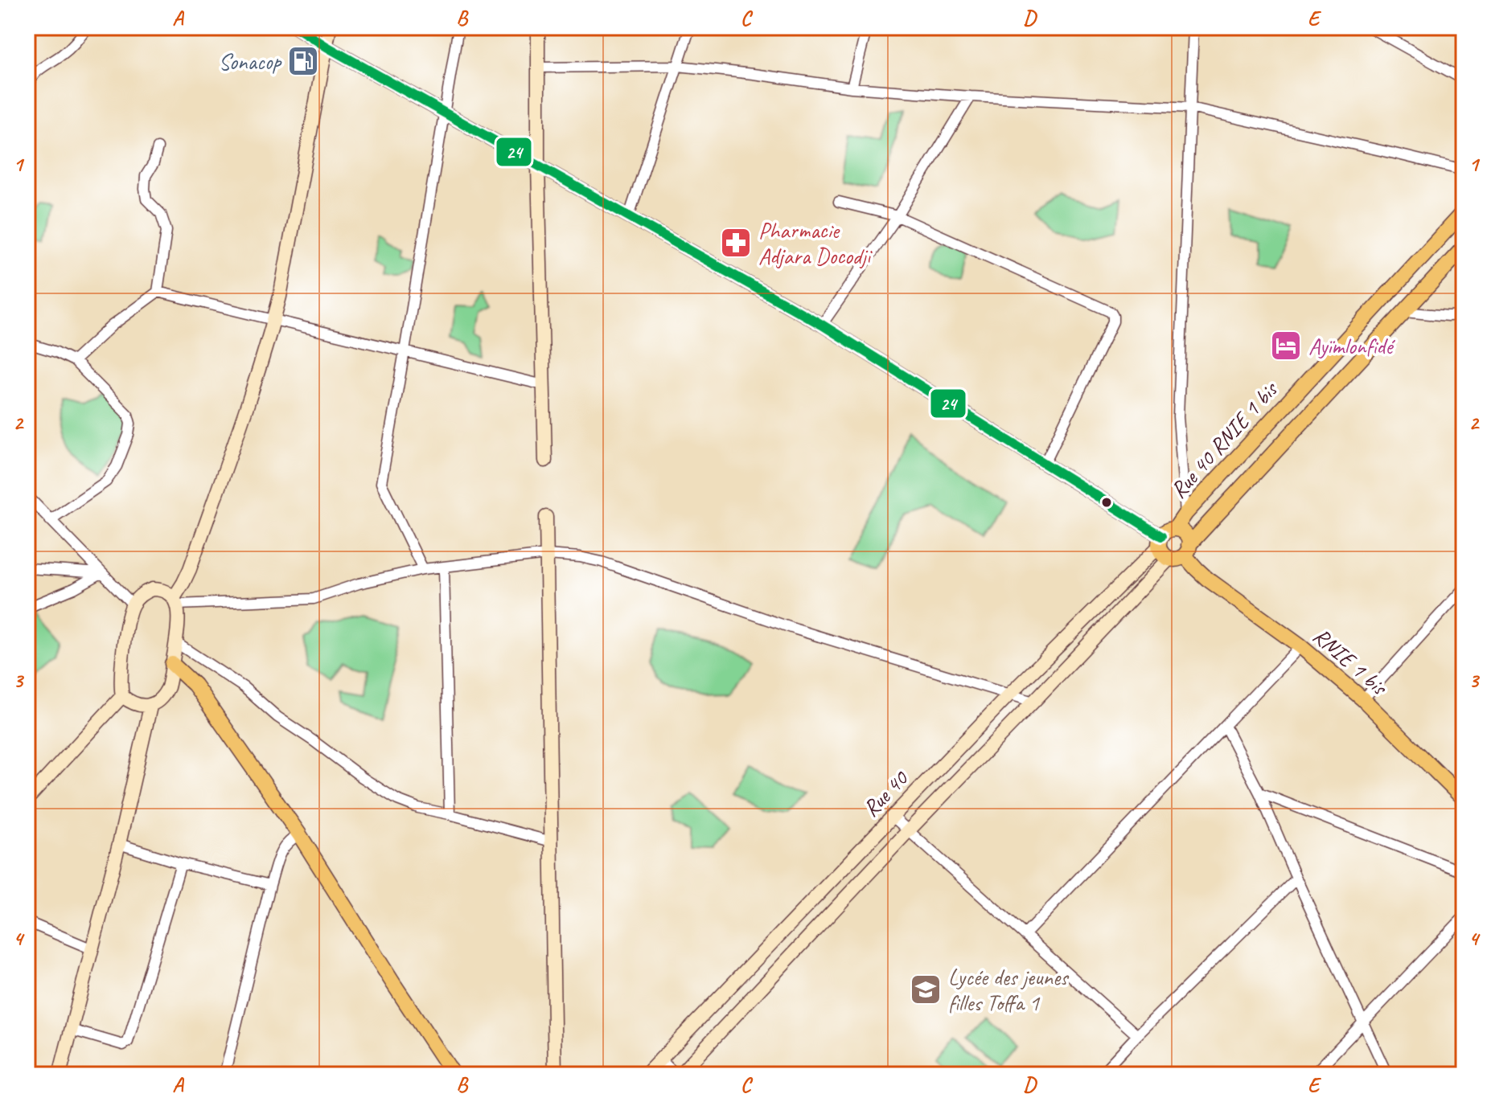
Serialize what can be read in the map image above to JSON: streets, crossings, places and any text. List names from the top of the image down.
{
  "streets": {
    "main road": ["Rue 40 RNIE 1 bis", "RNIE 1 bis", "Rue 40"]
  },
  "crossings": [
    ["Rue 40 RNIE 1 bis", "RNIE 1 bis"],
    ["Rue 40 RNIE 1 bis", "Rue 40"],
    ["RNIE 1 bis", "Rue 40"]
  ],
  "places": {
    "fuel station": ["Sonacop"],
    "pharmacy": ["Pharmacie Adjara Docodji"],
    "hotel": ["Ayïmlonfidé"],
    "school or university": ["Lycée des jeunes filles Toffa 1"]
  },
  "lines": ["transit line 24"],
  "grid": {
    "columns": [
      "A",
      "B",
      "C",
      "D",
      "E"
    ],
    "rows": [
      "1",
      "2",
      "3",
      "4"
    ]
  }
}
